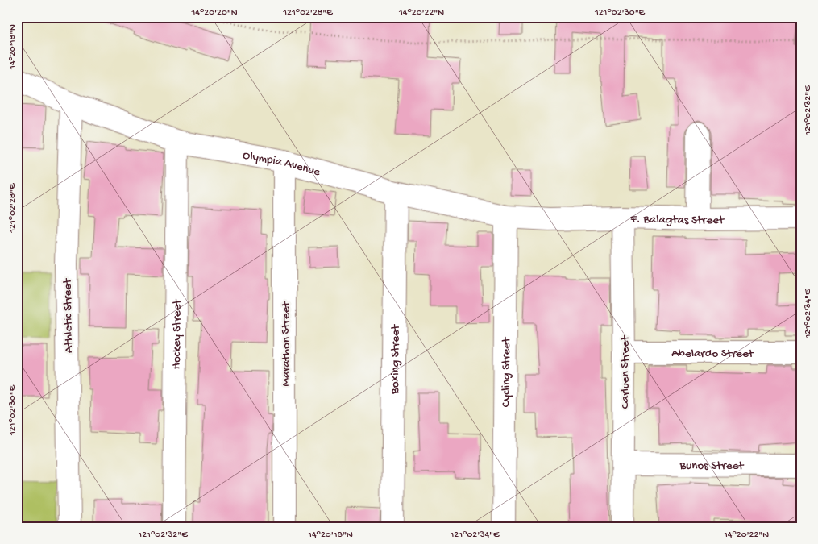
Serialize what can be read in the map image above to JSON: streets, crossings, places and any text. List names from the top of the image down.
{
  "streets": {
    "street": [
      "Olympia Avenue",
      "F. Balagtas Street",
      "Athletic Street",
      "Hockey Street",
      "Marathon Street",
      "Abelardo Street",
      "Boxing Street",
      "Cycling Street",
      "Carluen Street",
      "Bunos Street"
    ]
  },
  "crossings": [
    ["Olympia Avenue", "F. Balagtas Street"],
    ["Olympia Avenue", "Athletic Street"],
    ["Olympia Avenue", "Hockey Street"],
    ["Olympia Avenue", "Marathon Street"],
    ["Olympia Avenue", "Boxing Street"],
    ["Olympia Avenue", "Cycling Street"],
    ["F. Balagtas Street", "Carluen Street"],
    ["Abelardo Street", "Carluen Street"],
    ["Carluen Street", "Bunos Street"]
  ],
  "coordinates": [
    "14°20'20\"N",
    "121°02'28\"E",
    "14°20'22\"N",
    "121°02'30\"E",
    "14°20'18\"N",
    "121°02'32\"E",
    "121°02'34\"E"
  ]
}
